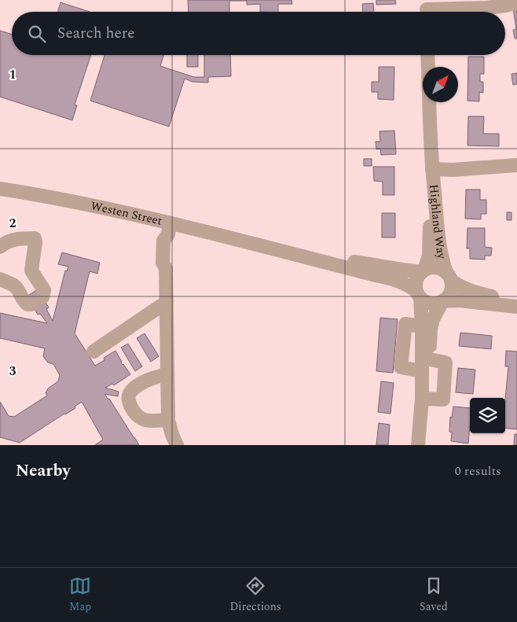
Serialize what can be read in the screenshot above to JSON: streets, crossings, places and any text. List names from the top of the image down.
{
  "streets": {
    "street": ["Westen Street", "Highland Way"]
  },
  "crossings": [
    ["Westen Street", "Highland Way"]
  ],
  "north": "top right",
  "page": {
    "search": "Search here",
    "heading": ["Nearby", "0 results"],
    "nav": ["Map", "Directions", "Saved"]
  },
  "grid": {
    "rows": ["1", "2", "3"]
  }
}
